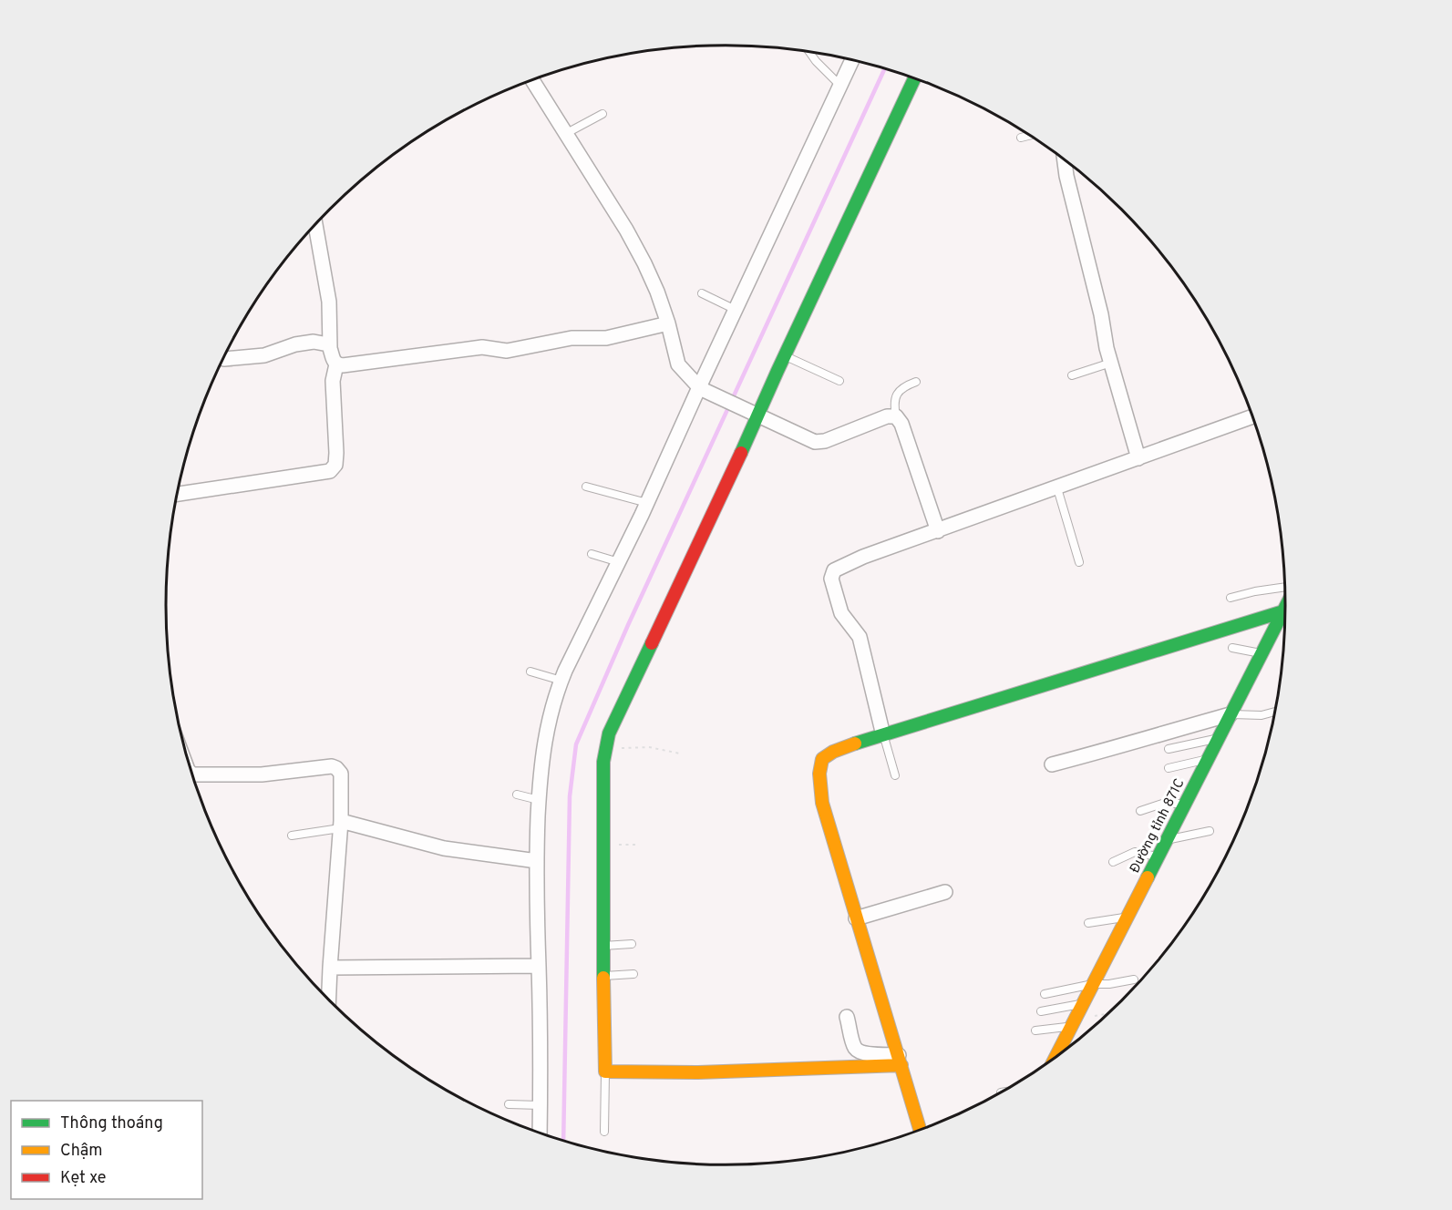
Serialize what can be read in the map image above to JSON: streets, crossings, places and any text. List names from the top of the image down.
{
  "streets": {
    "street": ["Đường tỉnh 871C"]
  },
  "legend": ["Thông thoáng", "Chậm", "Kẹt xe"]
}
